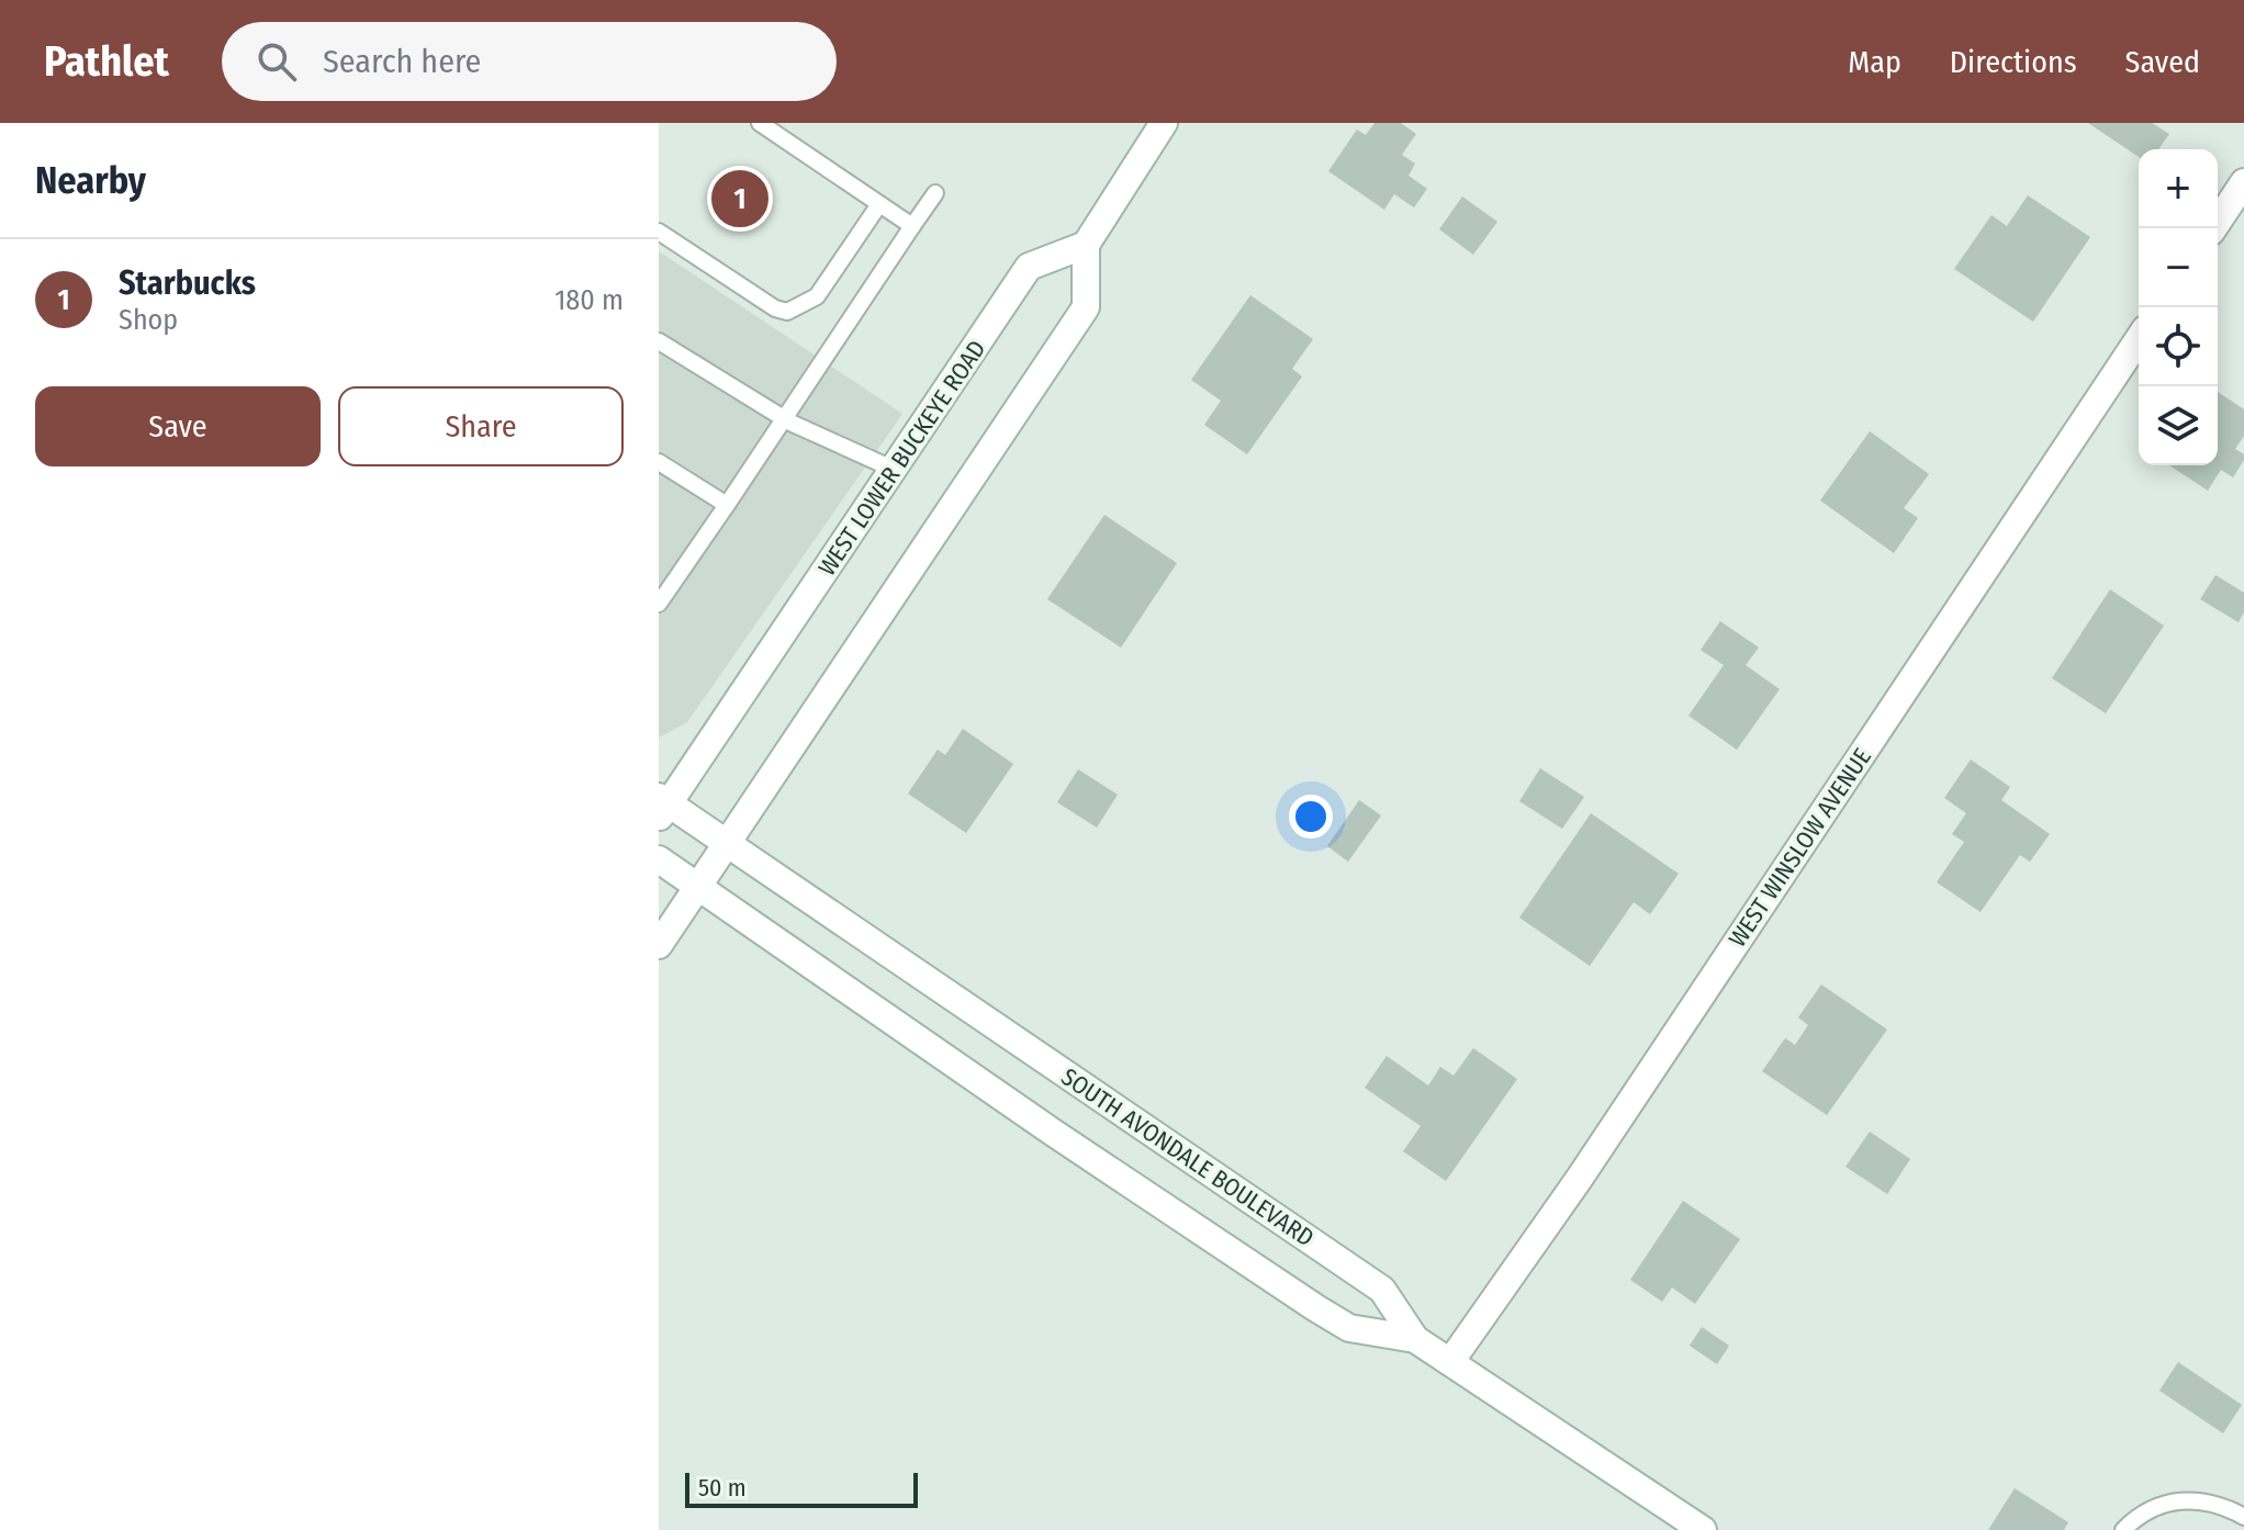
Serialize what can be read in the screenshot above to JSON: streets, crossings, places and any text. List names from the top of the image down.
{
  "streets": {
    "main road": ["WEST LOWER BUCKEYE ROAD", "WEST WINSLOW AVENUE", "SOUTH AVONDALE BOULEVARD"]
  },
  "crossings": [
    ["WEST LOWER BUCKEYE ROAD", "SOUTH AVONDALE BOULEVARD"],
    ["WEST WINSLOW AVENUE", "SOUTH AVONDALE BOULEVARD"]
  ],
  "scale_bar": "50 m",
  "page": {
    "header": "Pathlet",
    "search": "Search here",
    "nav": ["Map", "Directions", "Saved"],
    "heading": "Nearby",
    "map_buttons": ["+", "−"],
    "pins": "1",
    "list": [
      {
        "mark": "1",
        "name": "Starbucks",
        "note": "Shop",
        "value": "180 m"
      }
    ],
    "buttons": ["Save", "Share"],
    "scale": "50 m"
  }
}
